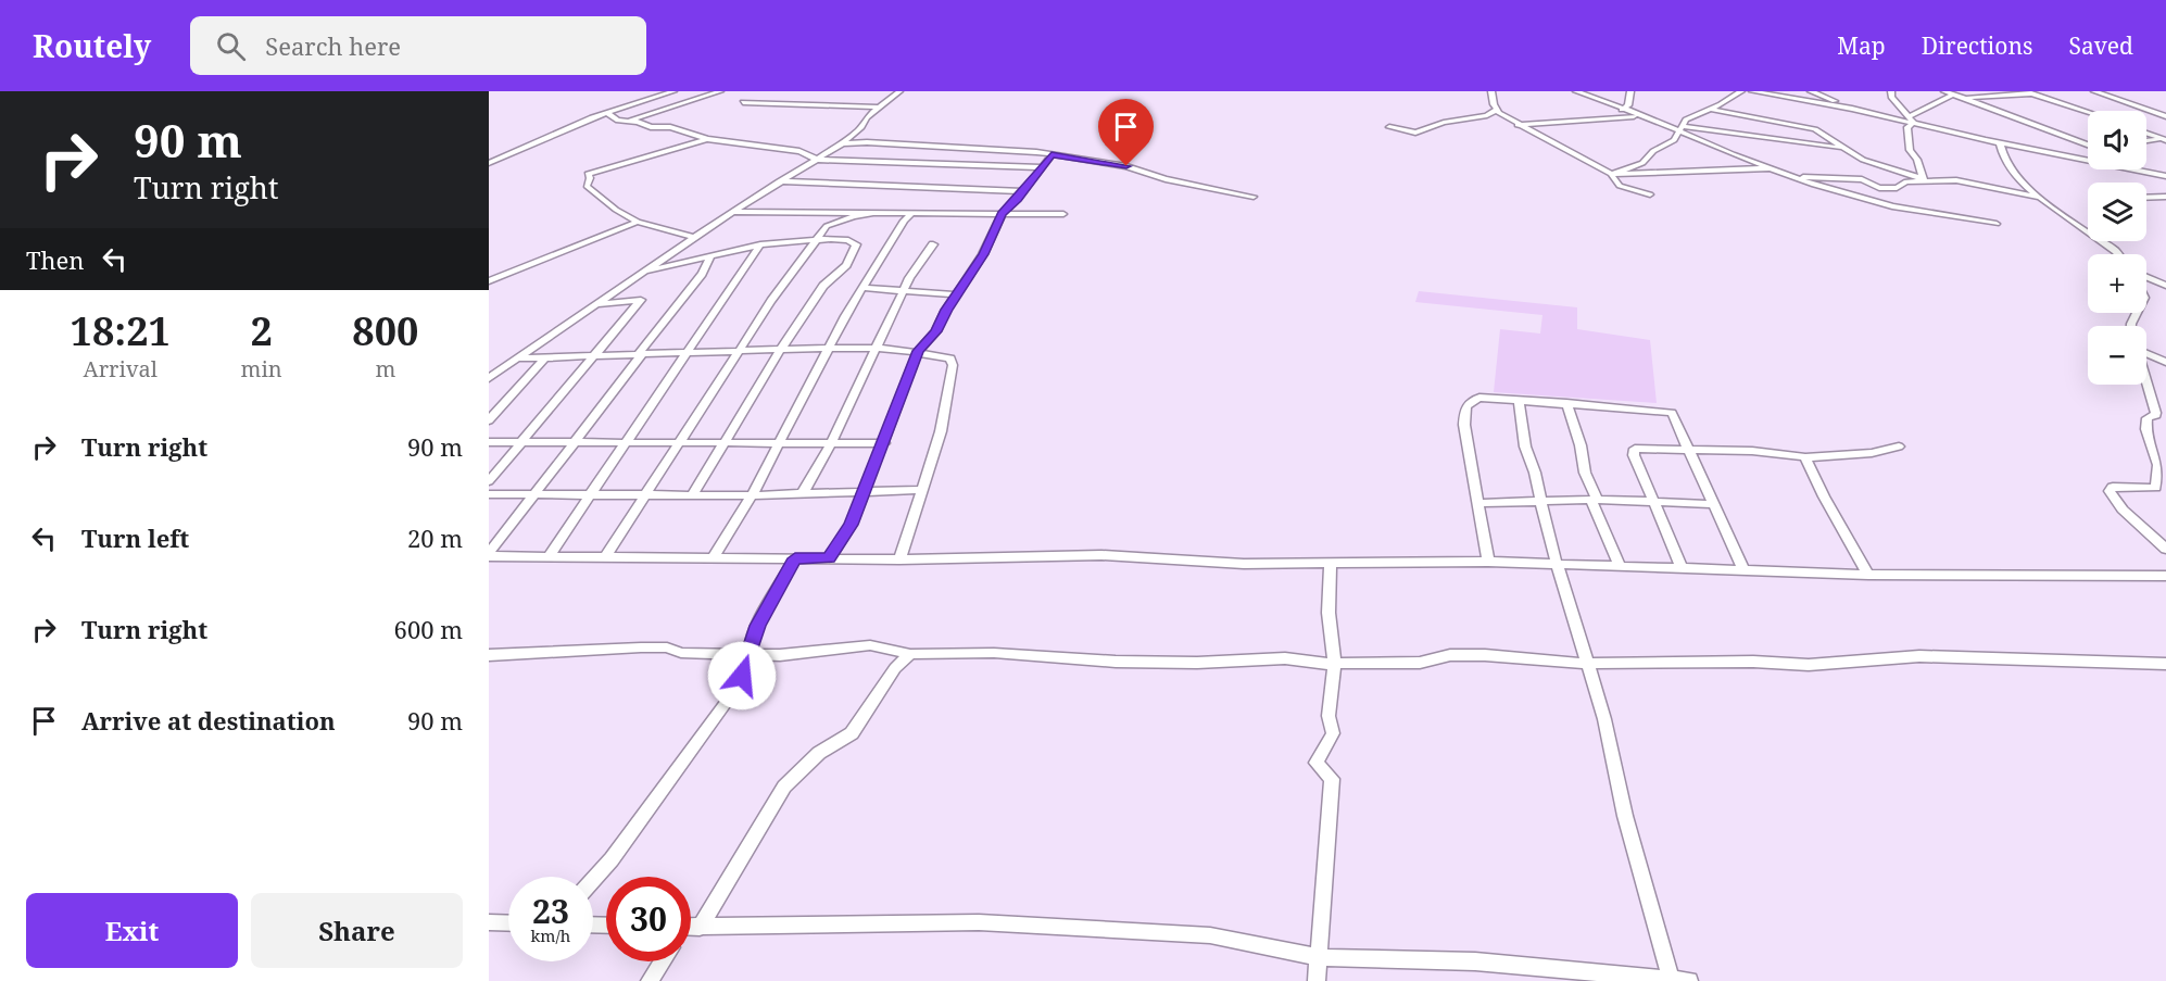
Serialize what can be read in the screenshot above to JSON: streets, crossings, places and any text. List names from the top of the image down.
{
  "page": {
    "header": "Routely",
    "search": "Search here",
    "nav": ["Map", "Directions", "Saved"],
    "turn": ["90 m", "Turn right"],
    "map_buttons": ["+", "−"],
    "then": "Then",
    "eta": [
      "18:21",
      "Arrival",
      "2",
      "min",
      "800",
      "m"
    ],
    "list": [
      {
        "name": "Turn right",
        "value": "90 m"
      },
      {
        "name": "Turn left",
        "value": "20 m"
      },
      {
        "name": "Turn right",
        "value": "600 m"
      },
      {
        "name": "Arrive at destination",
        "value": "90 m"
      }
    ],
    "speed": "23 km/h",
    "limit": "30",
    "buttons": ["Exit", "Share"]
  }
}
